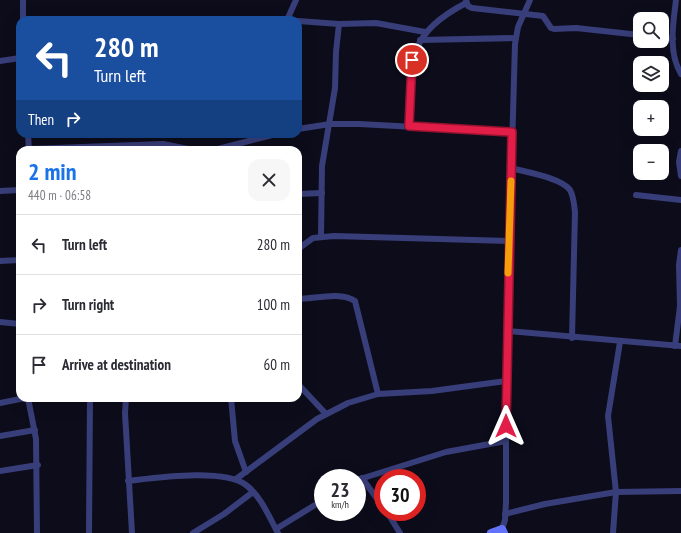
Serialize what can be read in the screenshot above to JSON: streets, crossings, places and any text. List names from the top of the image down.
{
  "page": {
    "map_buttons": ["+", "−"],
    "turn": ["280 m", "Turn left"],
    "then": "Then",
    "heading": ["2 min", "440 m · 06:58"],
    "list": [
      {
        "name": "Turn left",
        "value": "280 m"
      },
      {
        "name": "Turn right",
        "value": "100 m"
      },
      {
        "name": "Arrive at destination",
        "value": "60 m"
      }
    ],
    "speed": "23 km/h",
    "limit": "30"
  }
}
